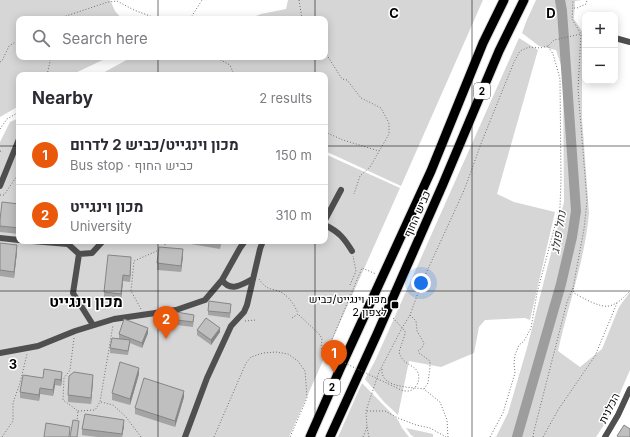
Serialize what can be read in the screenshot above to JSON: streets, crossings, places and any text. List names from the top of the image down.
{
  "streets": {
    "highway": ["2", "כביש החוף"],
    "street": ["הכלנית"]
  },
  "districts": ["מכון וינגייט"],
  "water": ["נחל פולג"],
  "places": {
    "transit": ["מכון וינגייט/כביש 2 לצפון"]
  },
  "page": {
    "map_buttons": ["+", "−"],
    "search": "Search here",
    "heading": ["Nearby", "2 results"],
    "list": [
      {
        "mark": "1",
        "name": "מכון וינגייט/כביש 2 לדרום",
        "note": "Bus stop · כביש החוף",
        "value": "150 m"
      },
      {
        "mark": "2",
        "name": "מכון וינגייט",
        "note": "University",
        "value": "310 m"
      }
    ],
    "pins": ["2", "1"]
  },
  "grid": {
    "columns": ["C", "D"],
    "rows": ["3"]
  }
}
